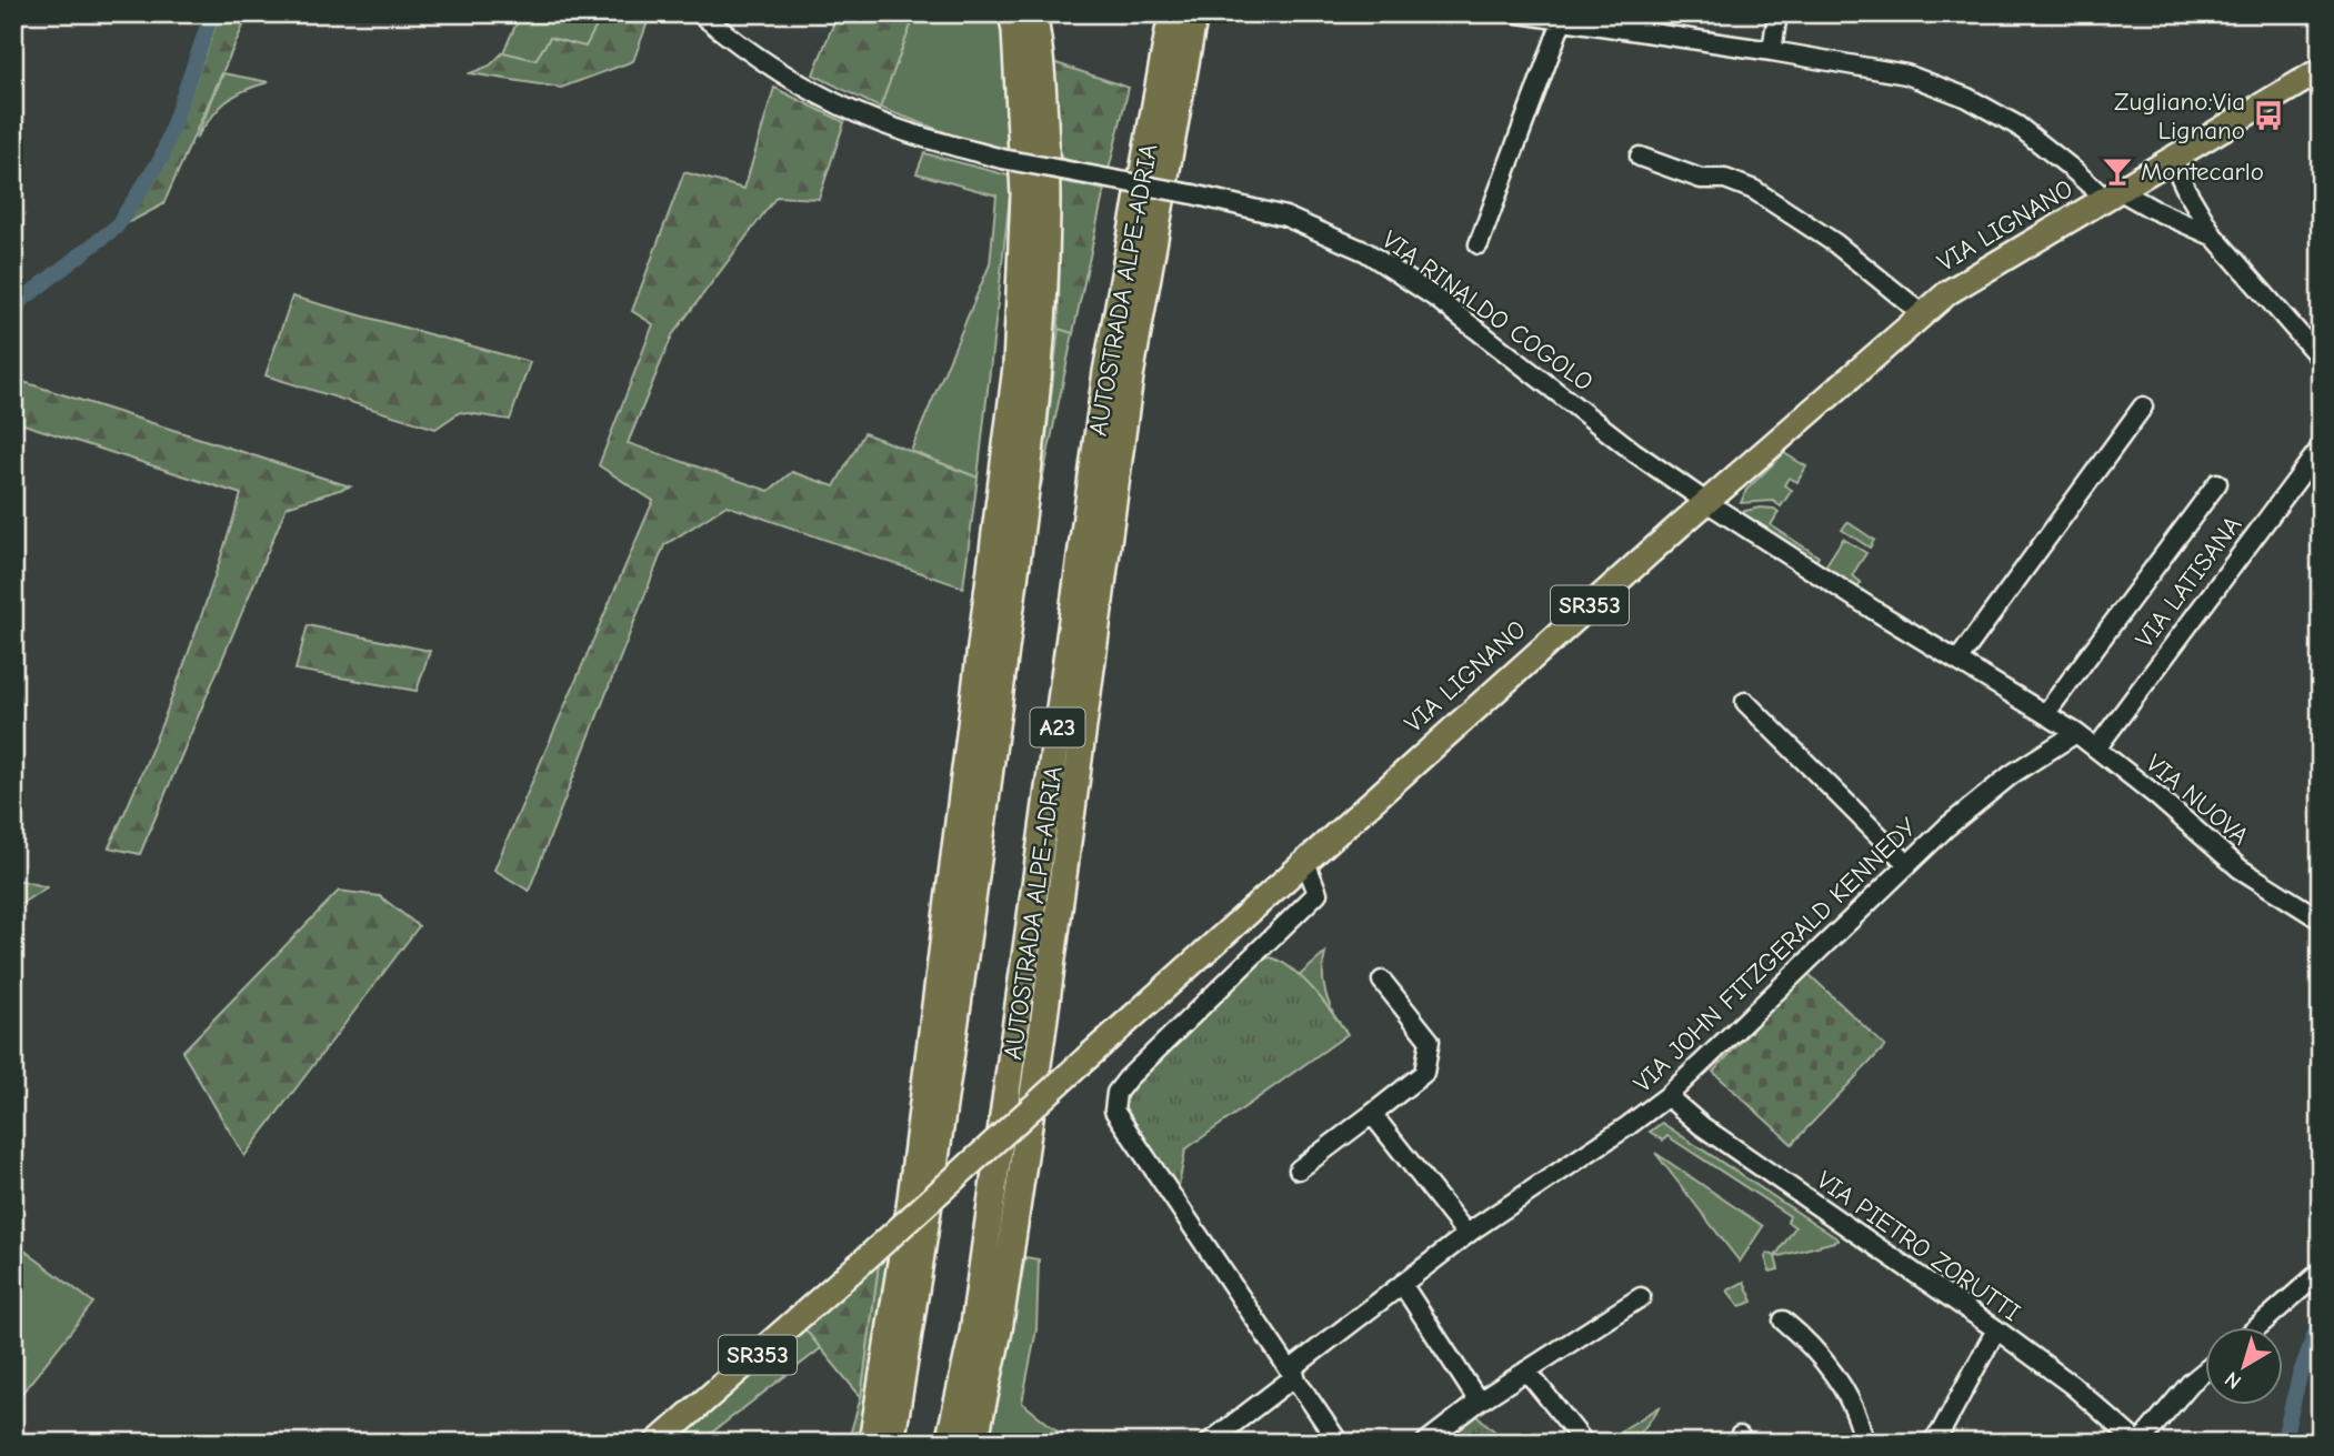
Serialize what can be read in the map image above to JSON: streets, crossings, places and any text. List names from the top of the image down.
{
  "streets": {
    "highway": ["AUTOSTRADA ALPE-ADRIA", "A23"],
    "main road": ["VIA LIGNANO", "SR353"],
    "street": [
      "VIA RINALDO COGOLO",
      "VIA LATISANA",
      "VIA NUOVA",
      "VIA JOHN FITZGERALD KENNEDY",
      "VIA PIETRO ZORUTTI"
    ]
  },
  "crossings": [
    ["VIA LIGNANO", "VIA RINALDO COGOLO"],
    ["VIA LIGNANO", "VIA NUOVA"],
    ["VIA RINALDO COGOLO", "VIA NUOVA"],
    ["VIA LATISANA", "VIA NUOVA"],
    ["VIA NUOVA", "VIA JOHN FITZGERALD KENNEDY"],
    ["VIA JOHN FITZGERALD KENNEDY", "VIA PIETRO ZORUTTI"]
  ],
  "places": {
    "bus stop": ["Zugliano:Via Lignano"],
    "bar": ["Montecarlo"]
  },
  "north": "bottom left"
}
